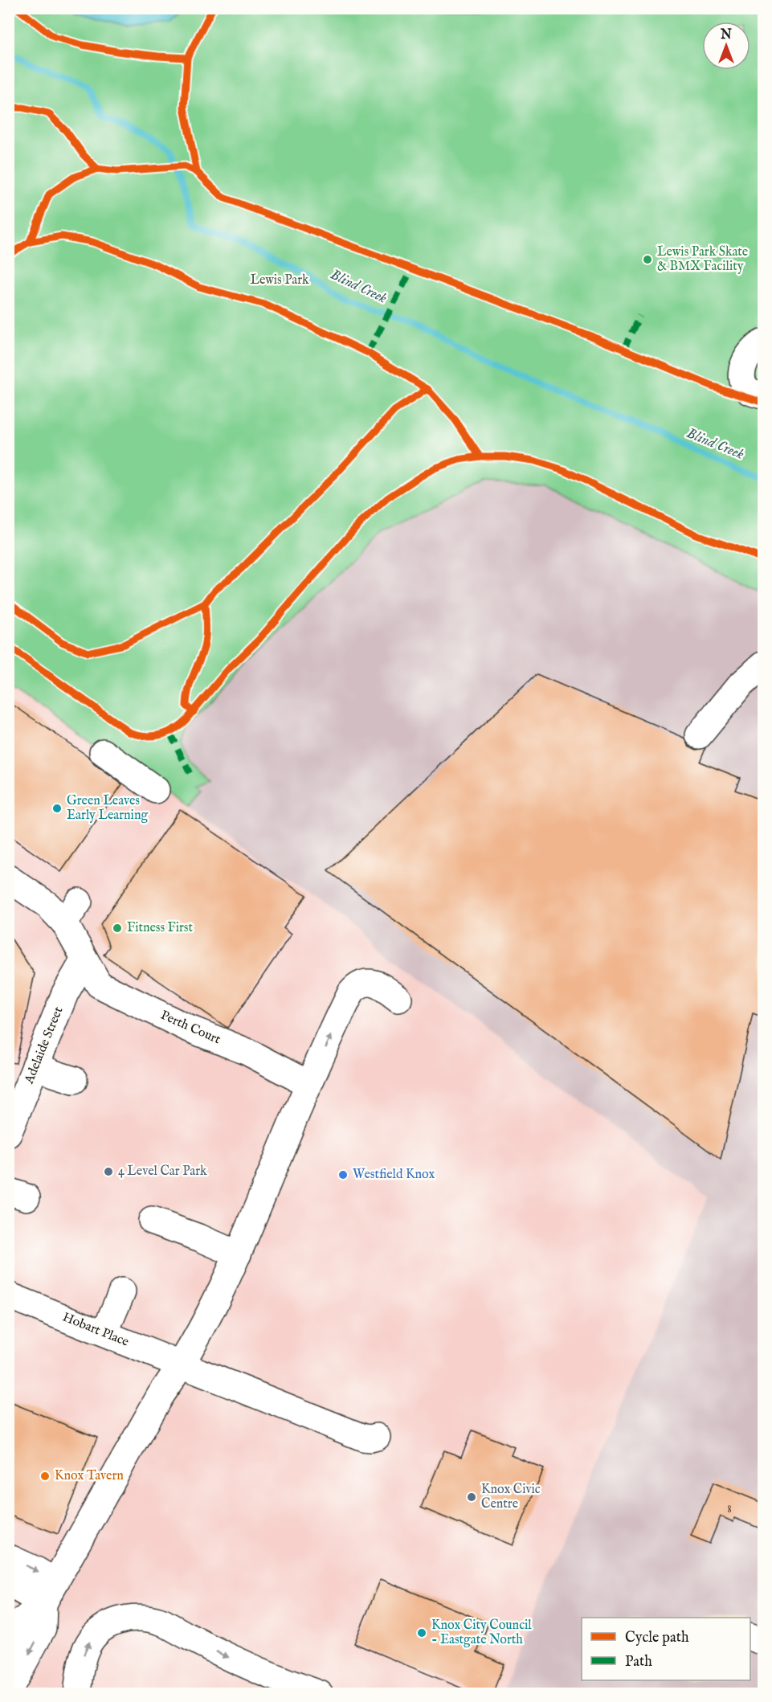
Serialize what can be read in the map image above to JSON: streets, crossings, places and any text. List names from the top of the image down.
{
  "streets": {
    "street": ["Perth Court", "Adelaide Street", "Hobart Place"]
  },
  "crossings": [
    ["Perth Court", "Adelaide Street"]
  ],
  "water": ["Blind Creek"],
  "parks": ["Lewis Park"],
  "places": [
    "Lewis Park Skate & BMX Facility",
    "Green Leaves Early Learning",
    "Fitness First",
    "4 Level Car Park",
    "Westfield Knox",
    "Knox Tavern",
    "Knox Civic Centre",
    "Knox City Council - Eastgate North"
  ],
  "house_numbers": ["8"],
  "legend": ["Cycle path", "Path"],
  "north": "top"
}
